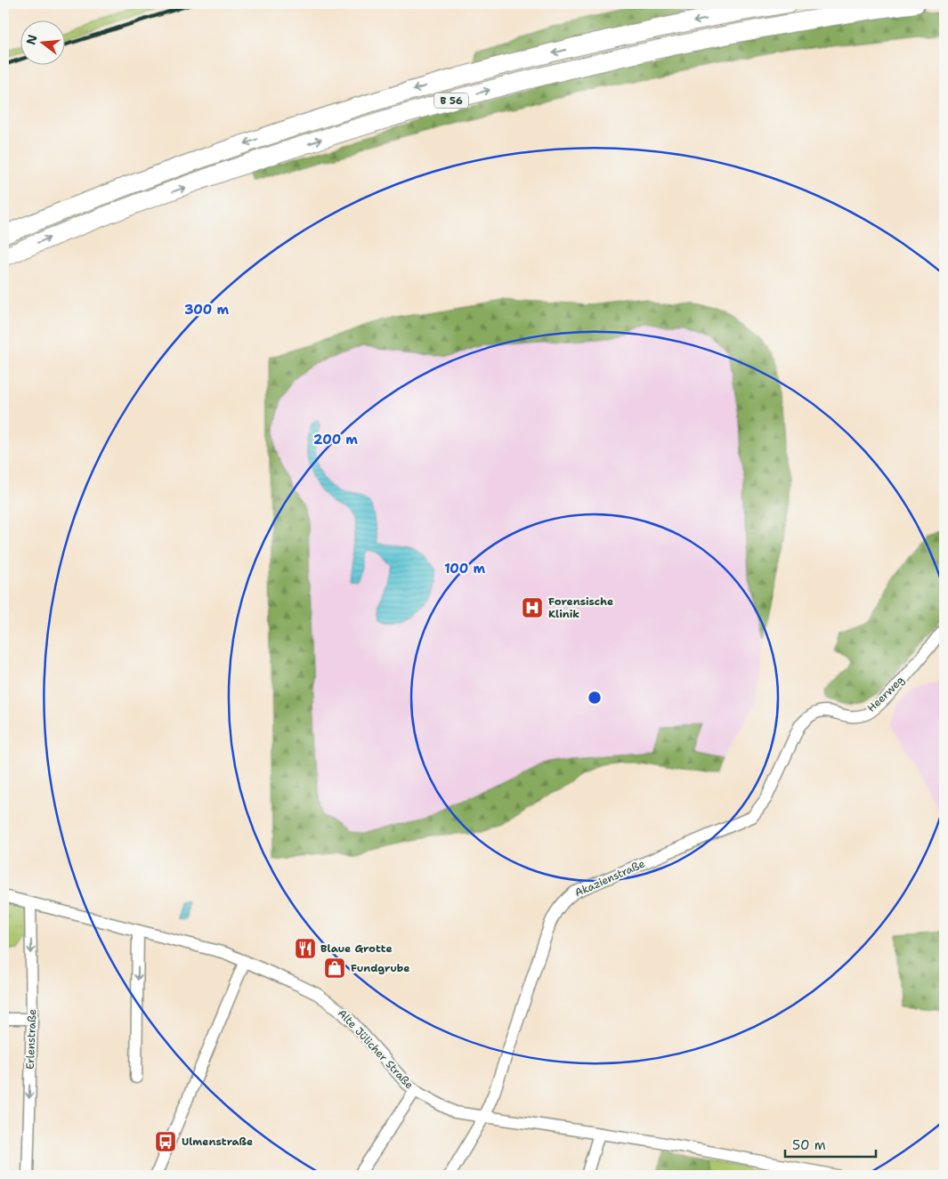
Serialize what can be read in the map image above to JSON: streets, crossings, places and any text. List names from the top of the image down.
{
  "streets": {
    "main road": ["B 56"],
    "street": [
      "Heerweg",
      "Akazienstraße",
      "Erlenstraße",
      "Alte Jülicher Straße"
    ]
  },
  "crossings": [
    ["Heerweg", "Akazienstraße"],
    ["Akazienstraße", "Alte Jülicher Straße"],
    ["Erlenstraße", "Alte Jülicher Straße"]
  ],
  "one_way": ["Erlenstraße"],
  "places": {
    "hospital": ["Forensische Klinik"],
    "restaurant": ["Blaue Grotte"],
    "shop": ["Fundgrube"],
    "bus stop": ["Ulmenstraße"]
  },
  "scale_bar": "50 m",
  "north": "left",
  "rings": ["300 m", "200 m", "100 m"]
}
